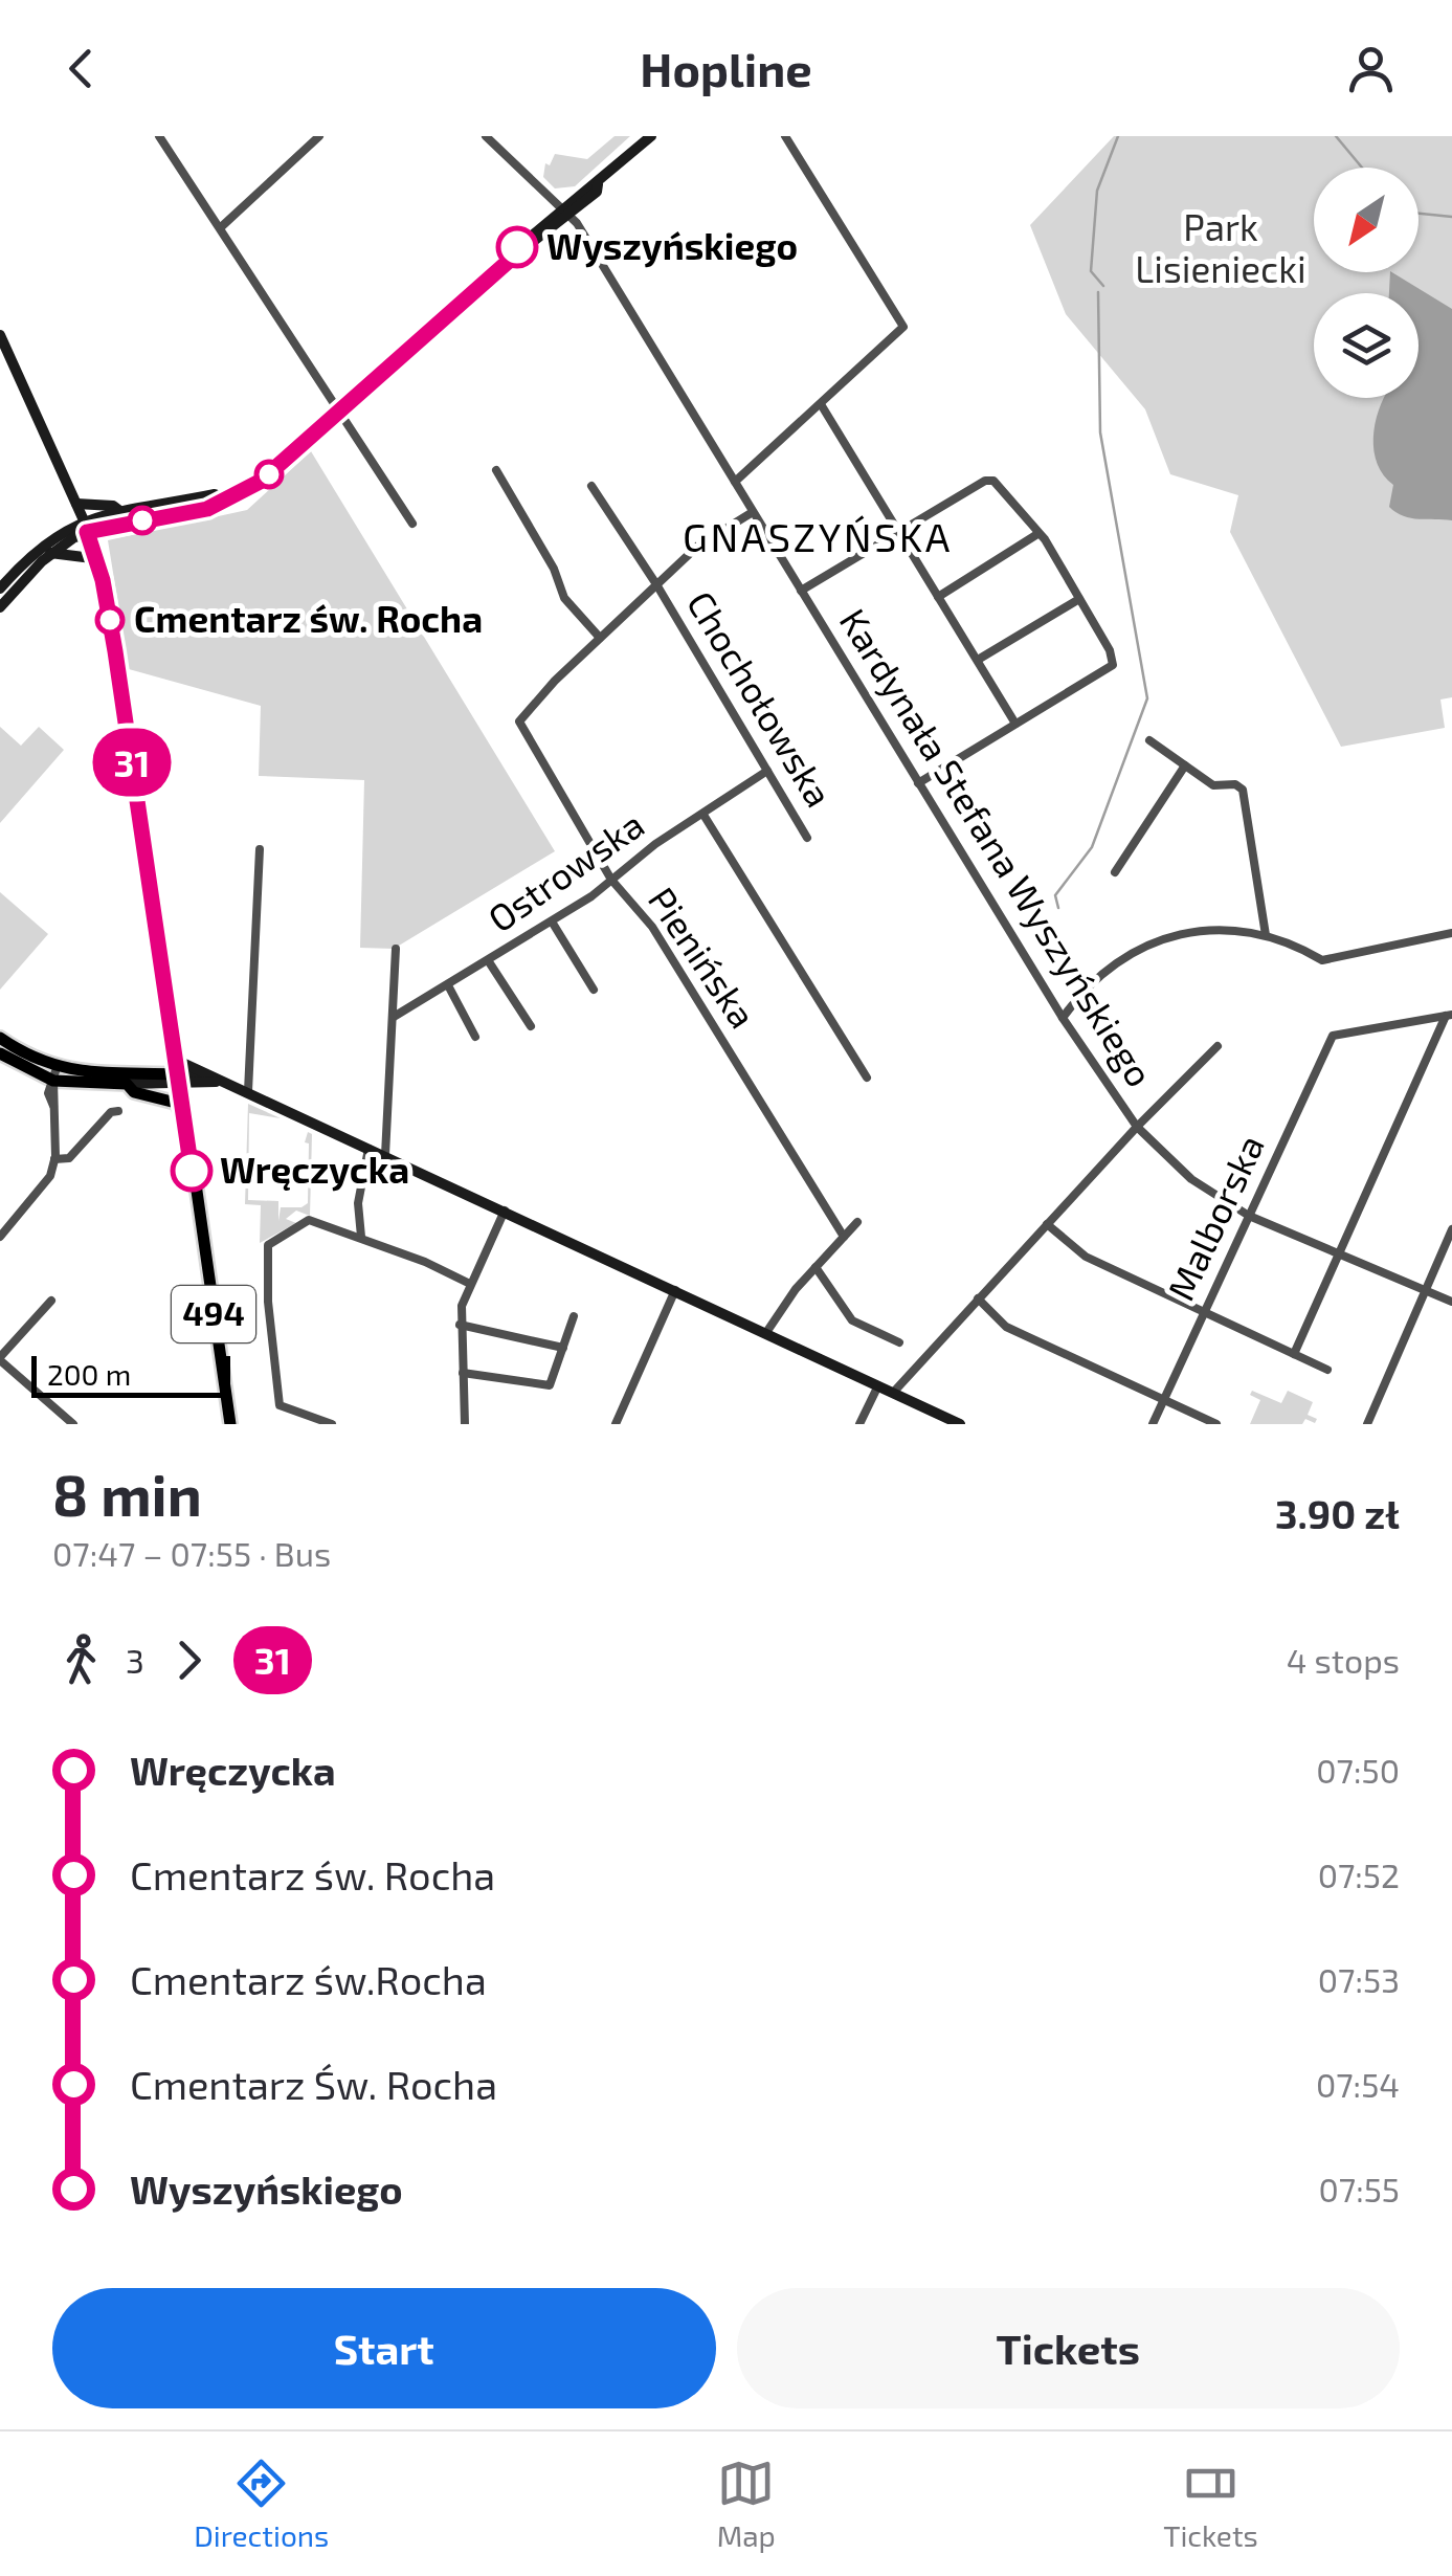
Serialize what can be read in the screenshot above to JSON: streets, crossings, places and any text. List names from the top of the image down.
{
  "streets": {
    "main road": ["494"],
    "street": [
      "Chochołowska",
      "Kardynała Stefana Wyszyńskiego",
      "Ostrowska",
      "Pienińska",
      "Malborska"
    ]
  },
  "crossings": [
    ["Chochołowska", "Ostrowska"],
    ["Kardynała Stefana Wyszyńskiego", "Malborska"],
    ["Ostrowska", "Pienińska"]
  ],
  "districts": ["GNASZYŃSKA"],
  "parks": ["Park Lisieniecki"],
  "places": ["Wyszyńskiego", "Cmentarz św. Rocha", "Wręczycka"],
  "lines": ["bus line 31"],
  "scale_bar": "200 m",
  "north": "bottom left",
  "page": {
    "header": "Hopline",
    "on_map": "31",
    "scale": "200 m",
    "heading": ["8 min", "07:47 – 07:55 · Bus", "3.90 zł"],
    "legs": ["3", "31", "4 stops"],
    "list": [
      {
        "name": "Wręczycka",
        "value": "07:50"
      },
      {
        "name": "Cmentarz św. Rocha",
        "value": "07:52"
      },
      {
        "name": "Cmentarz św.Rocha",
        "value": "07:53"
      },
      {
        "name": "Cmentarz Św. Rocha",
        "value": "07:54"
      },
      {
        "name": "Wyszyńskiego",
        "value": "07:55"
      }
    ],
    "buttons": ["Start", "Tickets"],
    "tabs": ["Directions", "Map", "Tickets"]
  }
}
